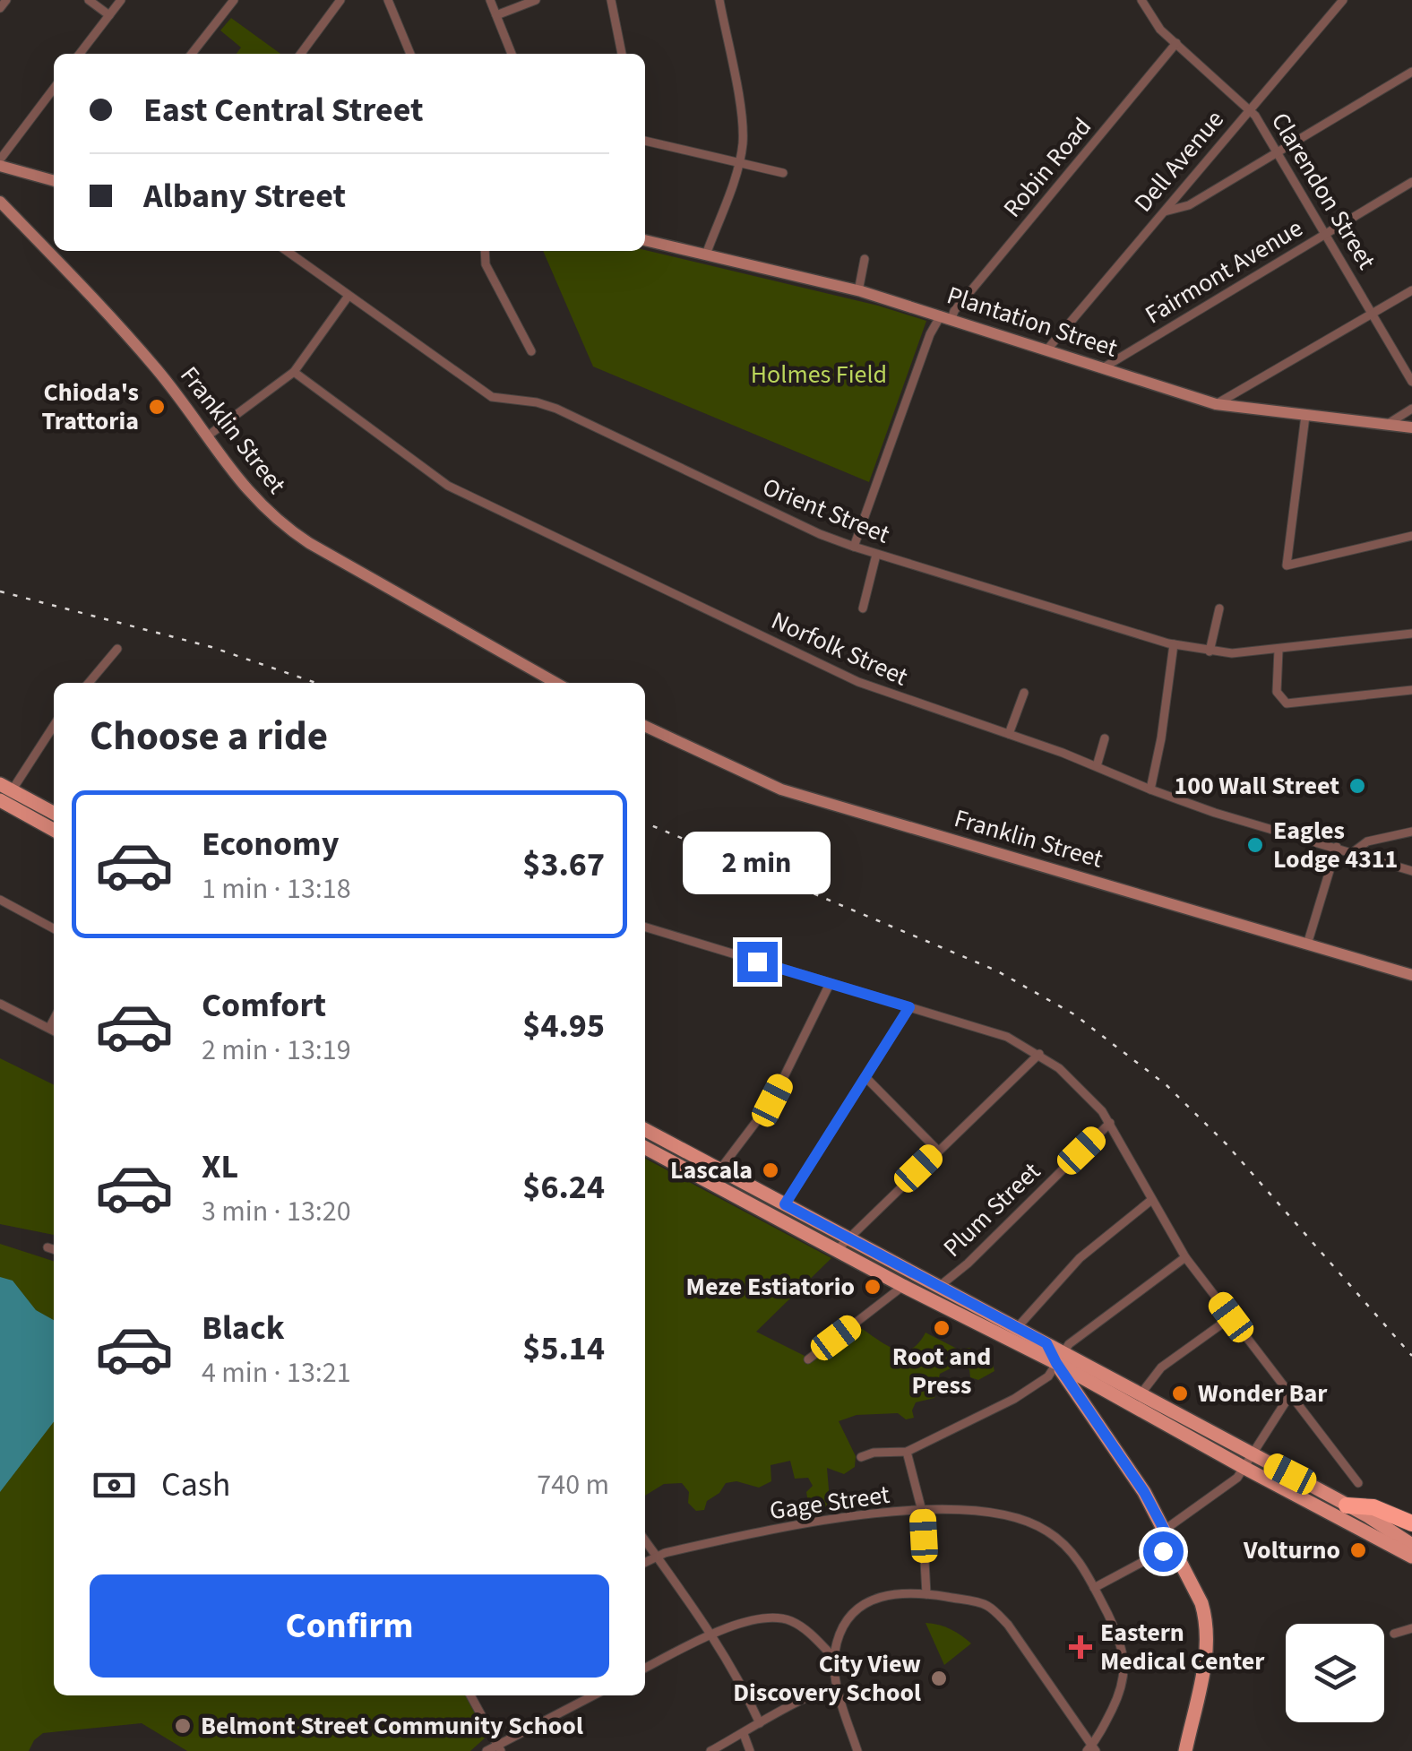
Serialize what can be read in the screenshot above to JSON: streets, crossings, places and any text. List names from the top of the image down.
{
  "streets": {
    "main road": ["Plantation Street", "Franklin Street"],
    "street": [
      "Dell Avenue",
      "Robin Road",
      "Clarendon Street",
      "Fairmont Avenue",
      "Orient Street",
      "Norfolk Street",
      "Plum Street",
      "Gage Street"
    ]
  },
  "crossings": [
    ["Dell Avenue", "Clarendon Street"],
    ["Dell Avenue", "Plantation Street"],
    ["Robin Road", "Clarendon Street"],
    ["Robin Road", "Plantation Street"],
    ["Robin Road", "Orient Street"],
    ["Clarendon Street", "Fairmont Avenue"],
    ["Fairmont Avenue", "Plantation Street"]
  ],
  "parks": ["Holmes Field"],
  "places": {
    "other": [
      "Chioda's Trattoria",
      "100 Wall Street",
      "Eagles Lodge 4311",
      "Lascala",
      "Meze Estiatorio",
      "Root and Press",
      "Wonder Bar",
      "Volturno",
      "City View Discovery School",
      "Belmont Street Community School"
    ],
    "health": ["Eastern Medical Center"]
  },
  "page": {
    "banner": ["East Central Street", "Albany Street"],
    "heading": "Choose a ride",
    "list": [
      {
        "name": "Economy",
        "note": "1 min · 13:18",
        "value": "$3.67"
      },
      {
        "name": "Comfort",
        "note": "2 min · 13:19",
        "value": "$4.95"
      },
      {
        "name": "XL",
        "note": "3 min · 13:20",
        "value": "$6.24"
      },
      {
        "name": "Black",
        "note": "4 min · 13:21",
        "value": "$5.14"
      }
    ],
    "bubble": "2 min",
    "pay": ["Cash", "740 m"],
    "buttons": "Confirm"
  }
}
